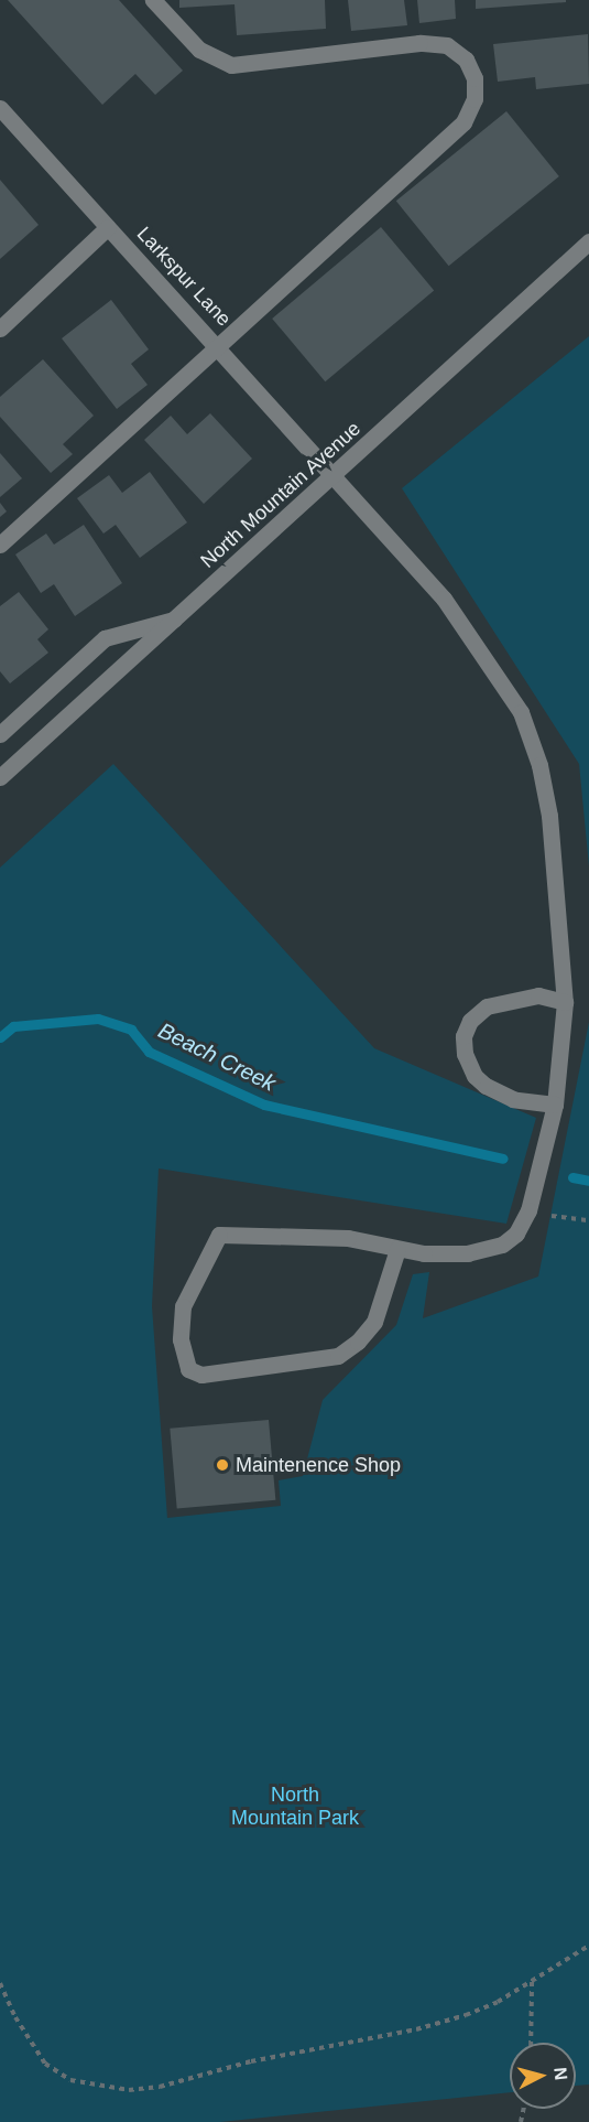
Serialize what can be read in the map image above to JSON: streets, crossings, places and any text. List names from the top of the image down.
{
  "streets": {
    "street": ["Larkspur Lane", "North Mountain Avenue"]
  },
  "crossings": [
    ["Larkspur Lane", "North Mountain Avenue"]
  ],
  "water": ["Beach Creek"],
  "parks": ["North Mountain Park"],
  "places": ["Maintenence Shop"],
  "north": "right"
}
